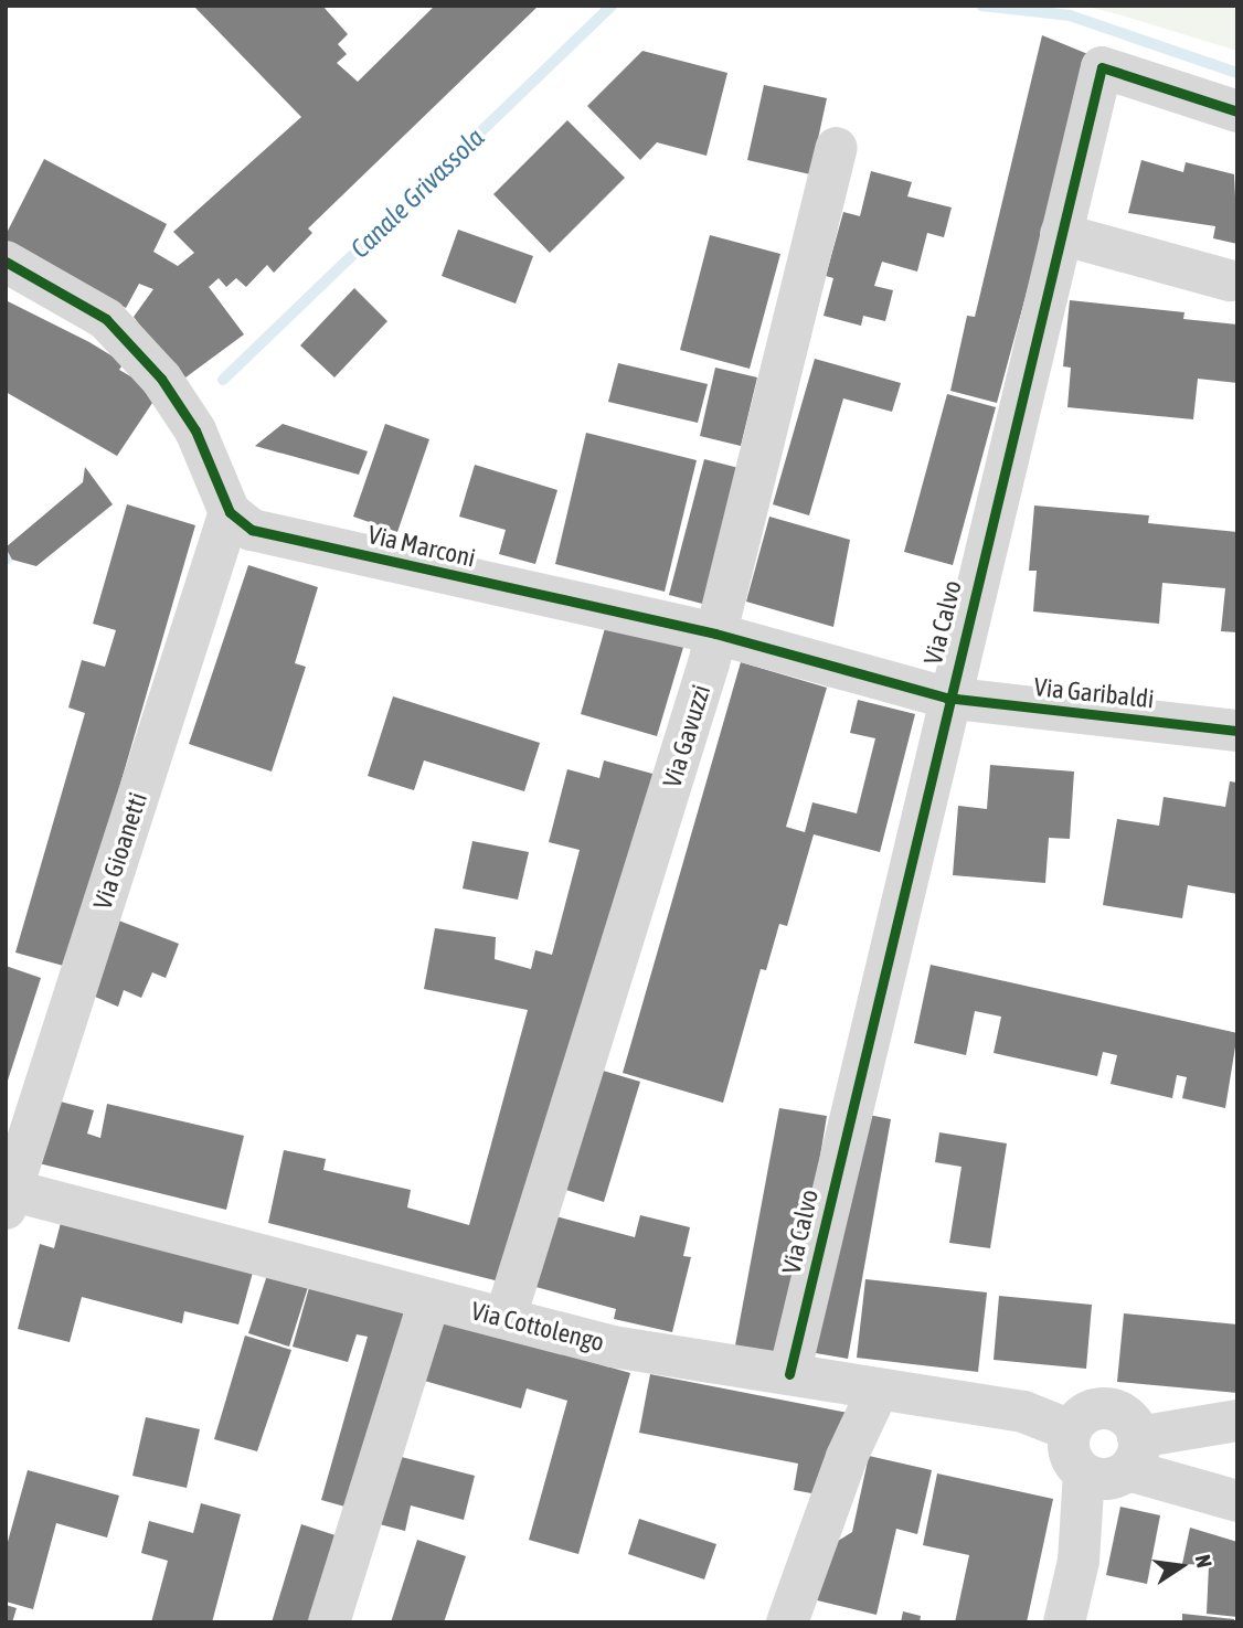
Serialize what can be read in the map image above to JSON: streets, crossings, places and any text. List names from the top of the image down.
{
  "streets": {
    "street": [
      "Via Marconi",
      "Via Calvo",
      "Via Garibaldi",
      "Via Gavuzzi",
      "Via Gioanetti",
      "Via Cottolengo"
    ]
  },
  "crossings": [
    ["Via Marconi", "Via Calvo"],
    ["Via Marconi", "Via Garibaldi"],
    ["Via Marconi", "Via Gavuzzi"],
    ["Via Marconi", "Via Gioanetti"],
    ["Via Calvo", "Via Garibaldi"],
    ["Via Calvo", "Via Cottolengo"],
    ["Via Gavuzzi", "Via Cottolengo"],
    ["Via Gioanetti", "Via Cottolengo"]
  ],
  "water": ["Canale Grivassola"],
  "north": "right"
}
